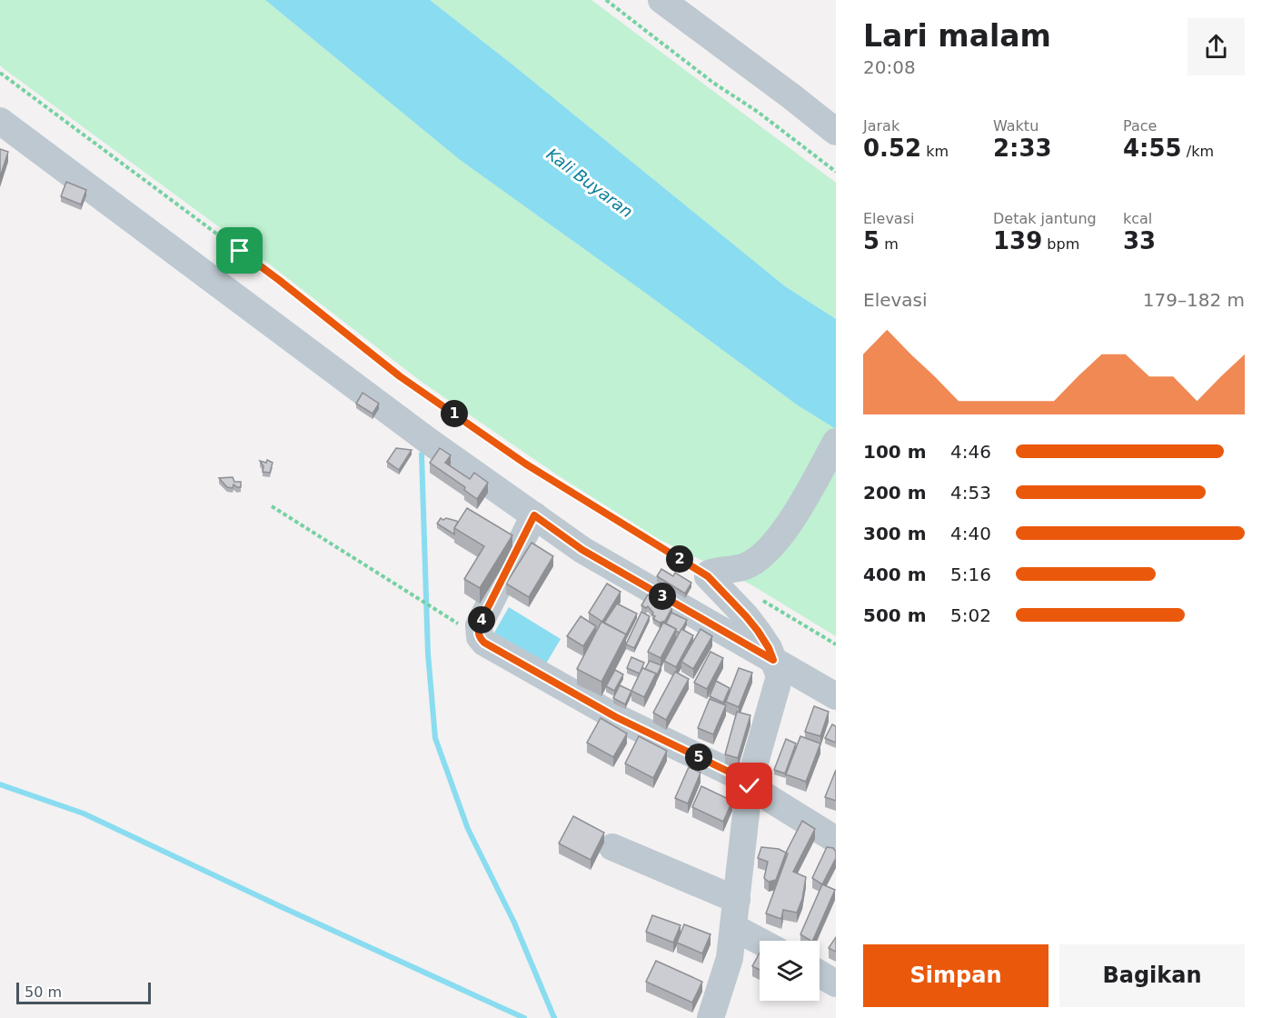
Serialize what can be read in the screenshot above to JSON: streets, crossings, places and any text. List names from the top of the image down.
{
  "water": ["Kali Buyaran"],
  "scale_bar": "50 m",
  "page": {
    "heading": ["Lari malam", "20:08"],
    "stats": [
      ["Jarak", "0.52 km"],
      ["Waktu", "2:33"],
      ["Pace", "4:55 /km"],
      ["Elevasi", "5 m"],
      ["Detak jantung", "139 bpm"],
      ["kcal", "33"]
    ],
    "chart": ["Elevasi", "179–182 m"],
    "pins": [
      "1",
      "2",
      "3",
      "4",
      "5"
    ],
    "list": [
      {
        "name": "100 m",
        "note": "4:46"
      },
      {
        "name": "200 m",
        "note": "4:53"
      },
      {
        "name": "300 m",
        "note": "4:40"
      },
      {
        "name": "400 m",
        "note": "5:16"
      },
      {
        "name": "500 m",
        "note": "5:02"
      }
    ],
    "buttons": ["Simpan", "Bagikan"],
    "scale": "50 m"
  }
}
